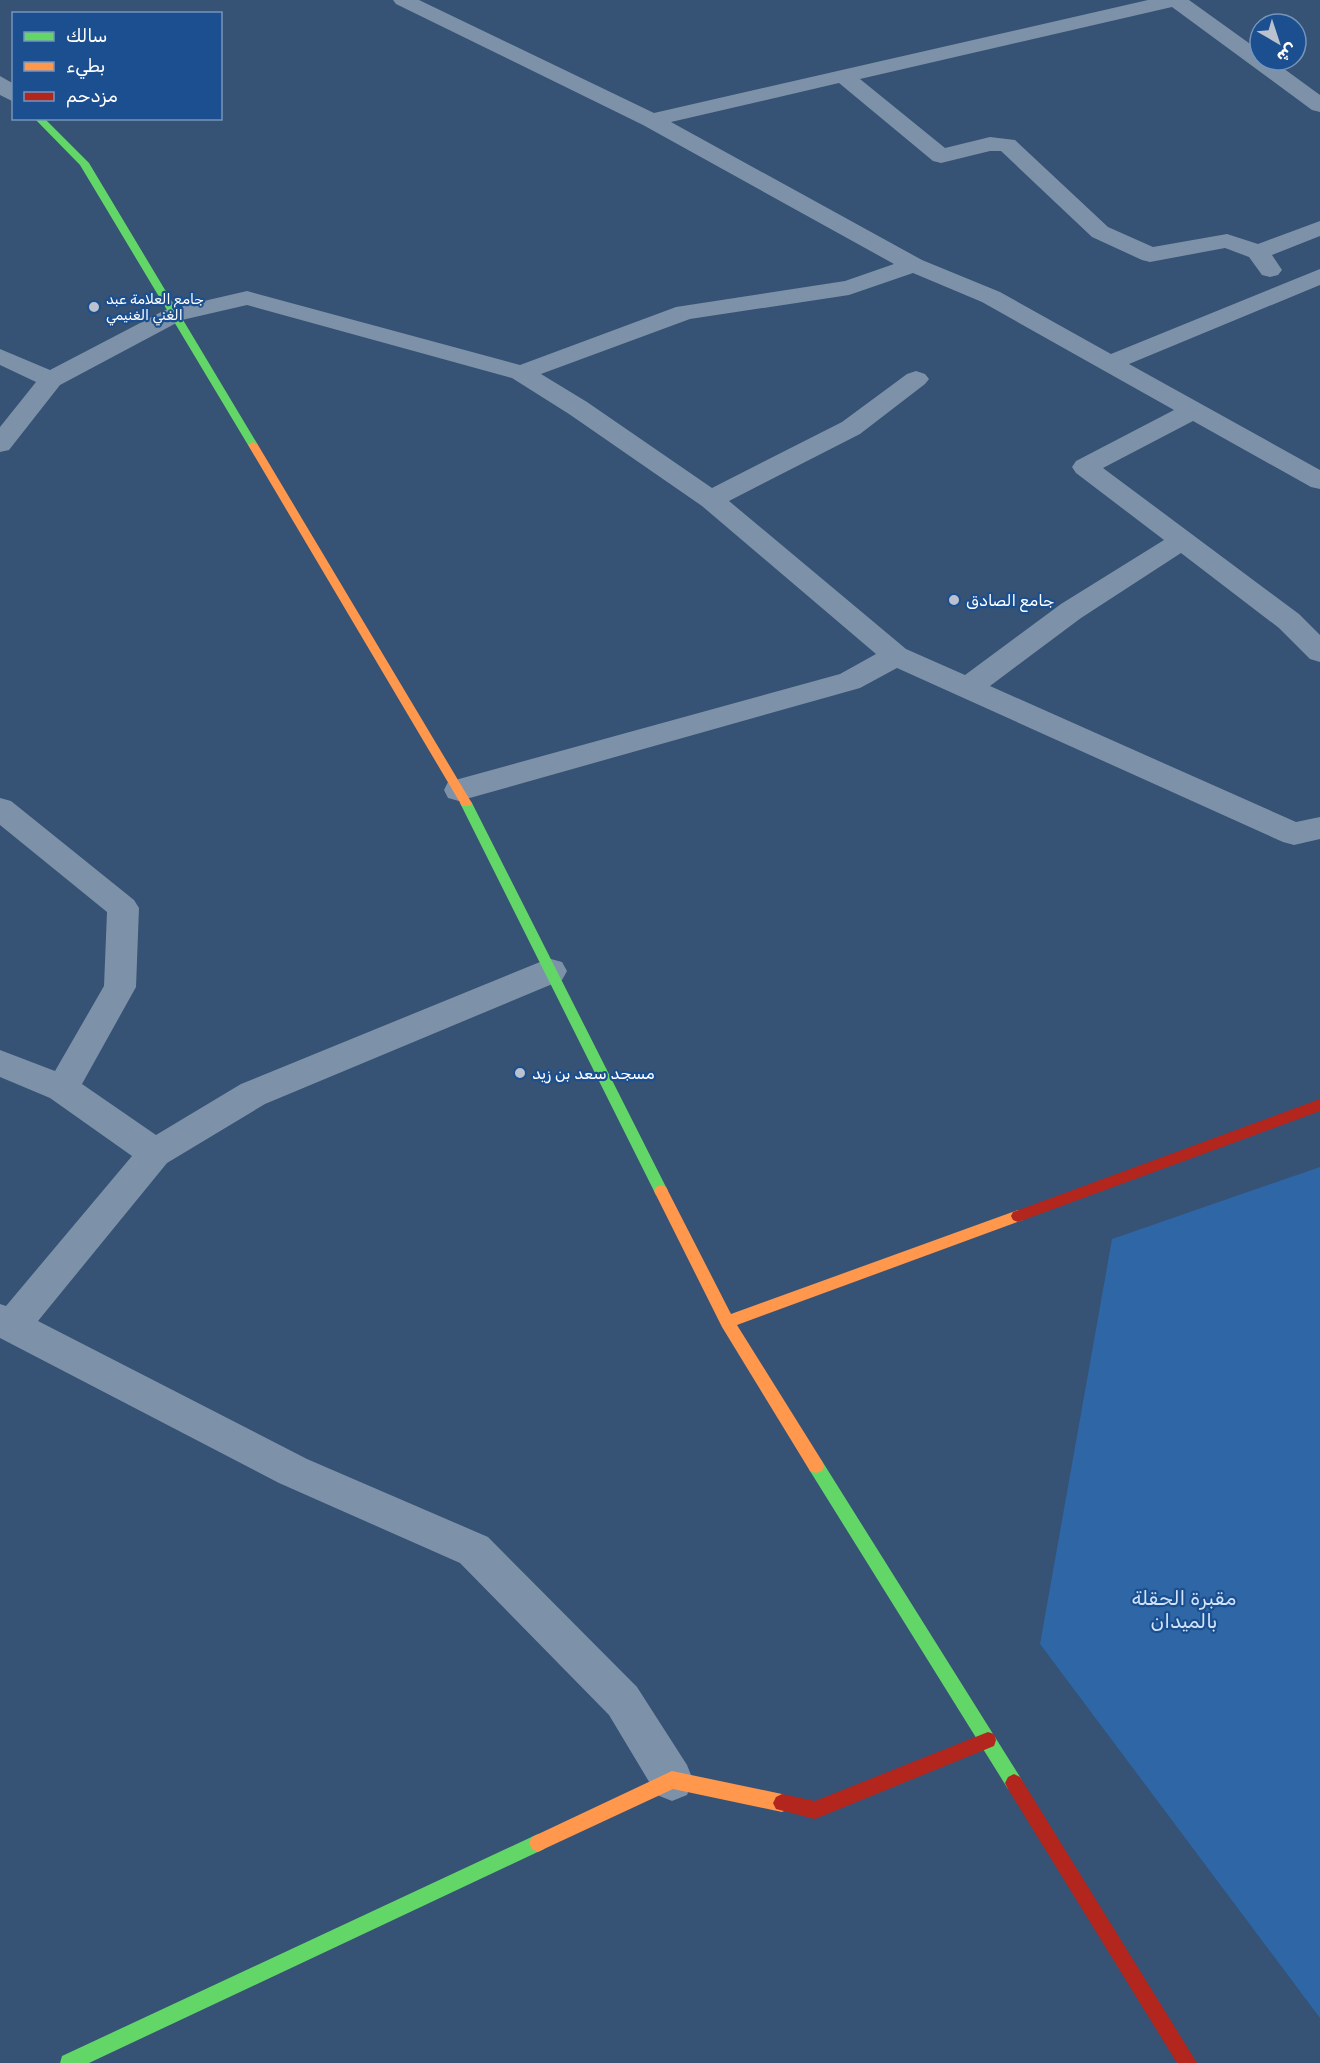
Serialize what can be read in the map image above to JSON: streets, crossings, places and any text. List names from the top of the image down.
{
  "parks": ["مقبرة الحقلة بالميدان"],
  "places": ["جامع العلامة عبد الغني الغنيمي", "جامع الصادق", "مسجد سعد بن زيد"],
  "legend": ["سالك", "بطيء", "مزدحم"],
  "north": "bottom right"
}
